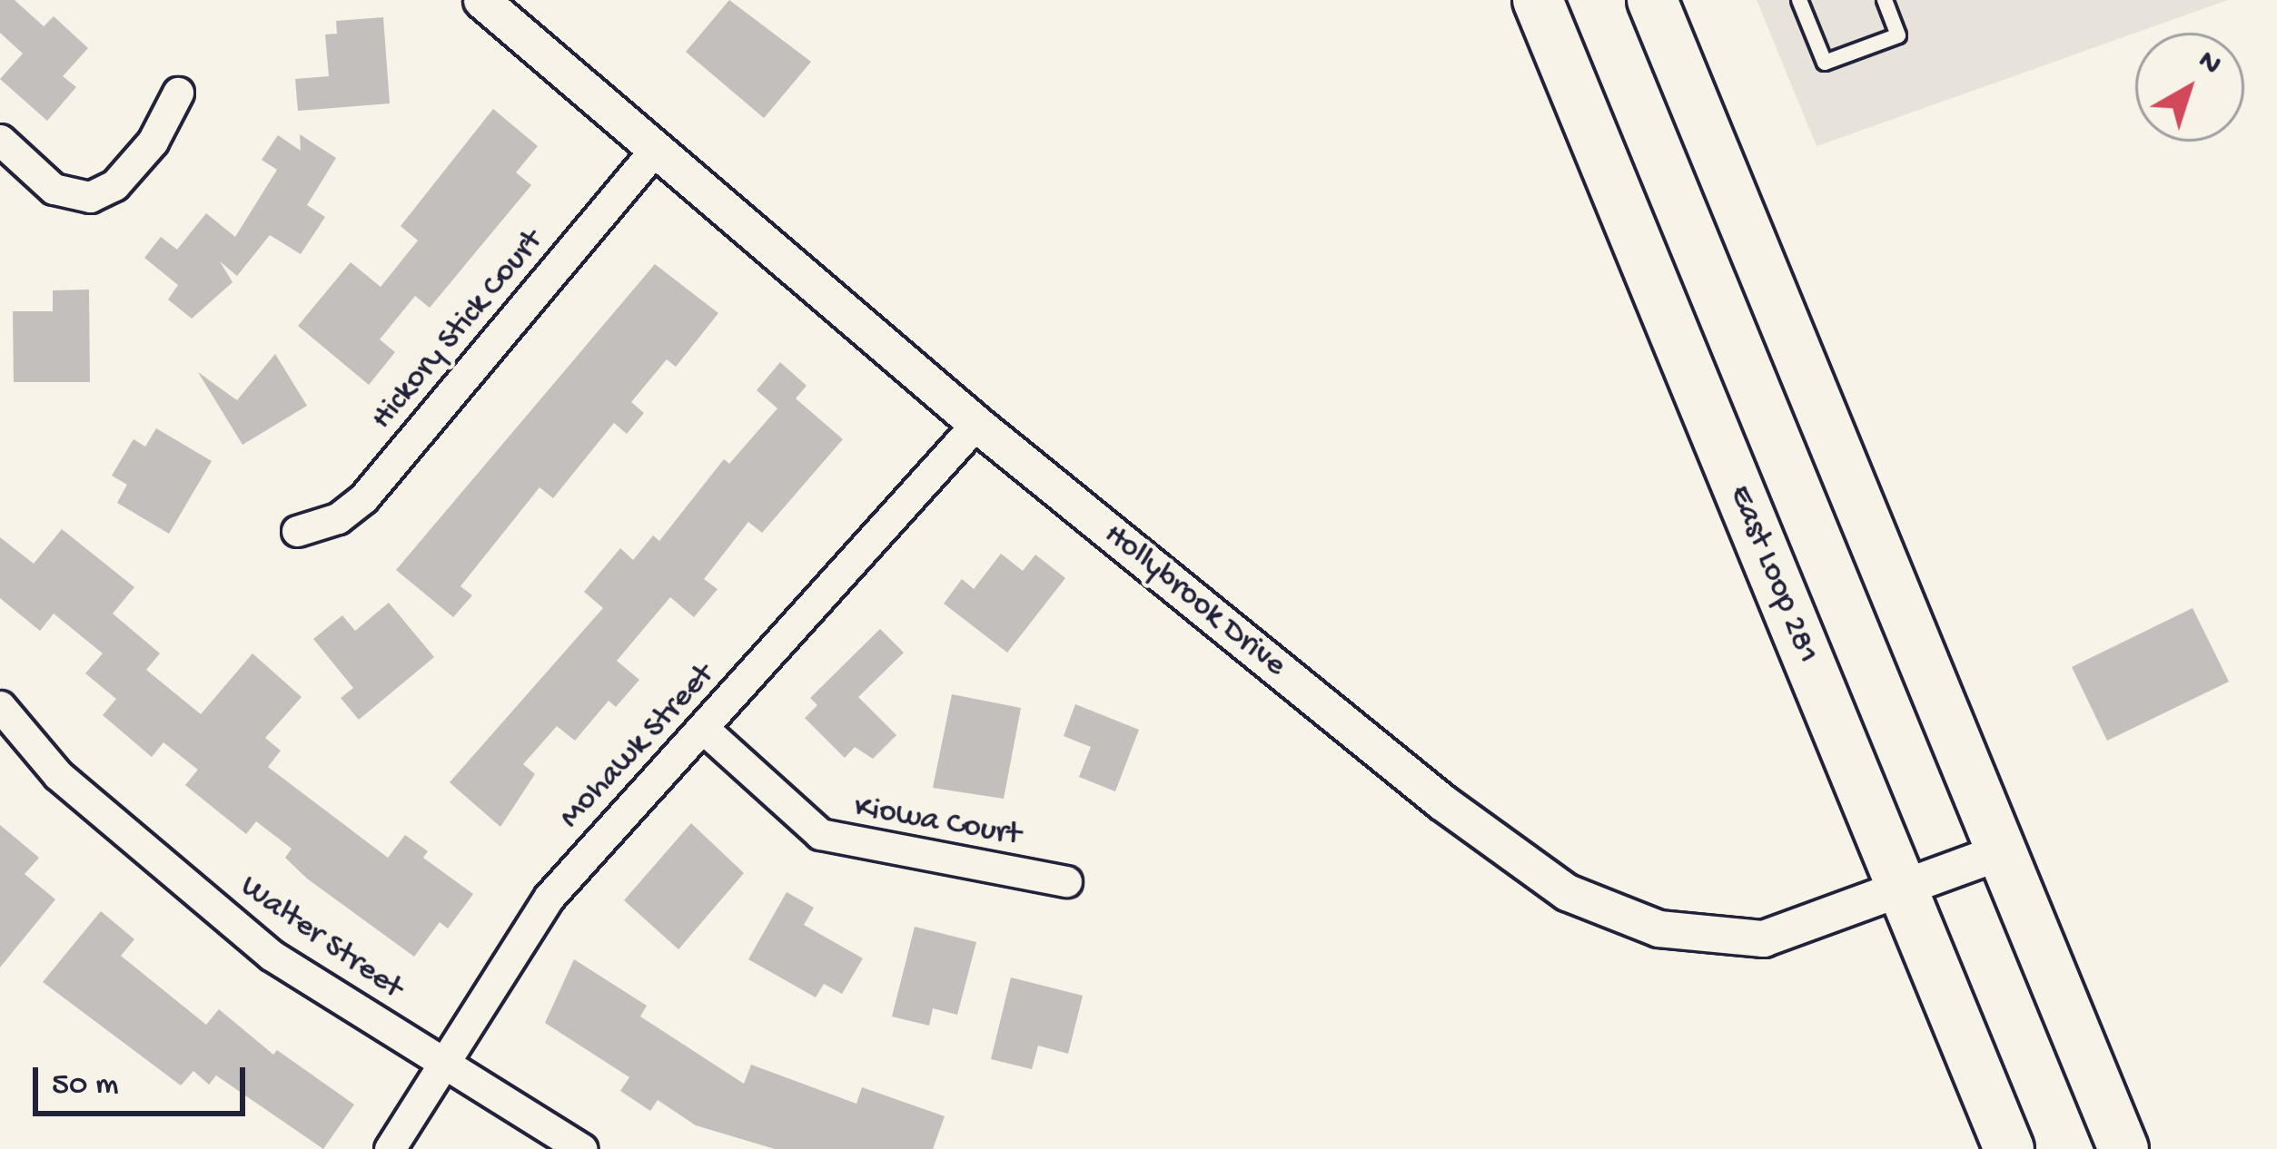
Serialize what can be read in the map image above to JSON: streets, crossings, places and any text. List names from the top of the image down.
{
  "streets": {
    "highway": ["East Loop 281"],
    "street": [
      "Hickory Stick Court",
      "Hollybrook Drive",
      "Mohawk Street",
      "Kiowa Court",
      "Walter Street"
    ]
  },
  "crossings": [
    ["Hickory Stick Court", "Hollybrook Drive"],
    ["East Loop 281", "Hollybrook Drive"],
    ["Hollybrook Drive", "Mohawk Street"],
    ["Mohawk Street", "Kiowa Court"],
    ["Mohawk Street", "Walter Street"]
  ],
  "scale_bar": "50 m",
  "north": "top right"
}
